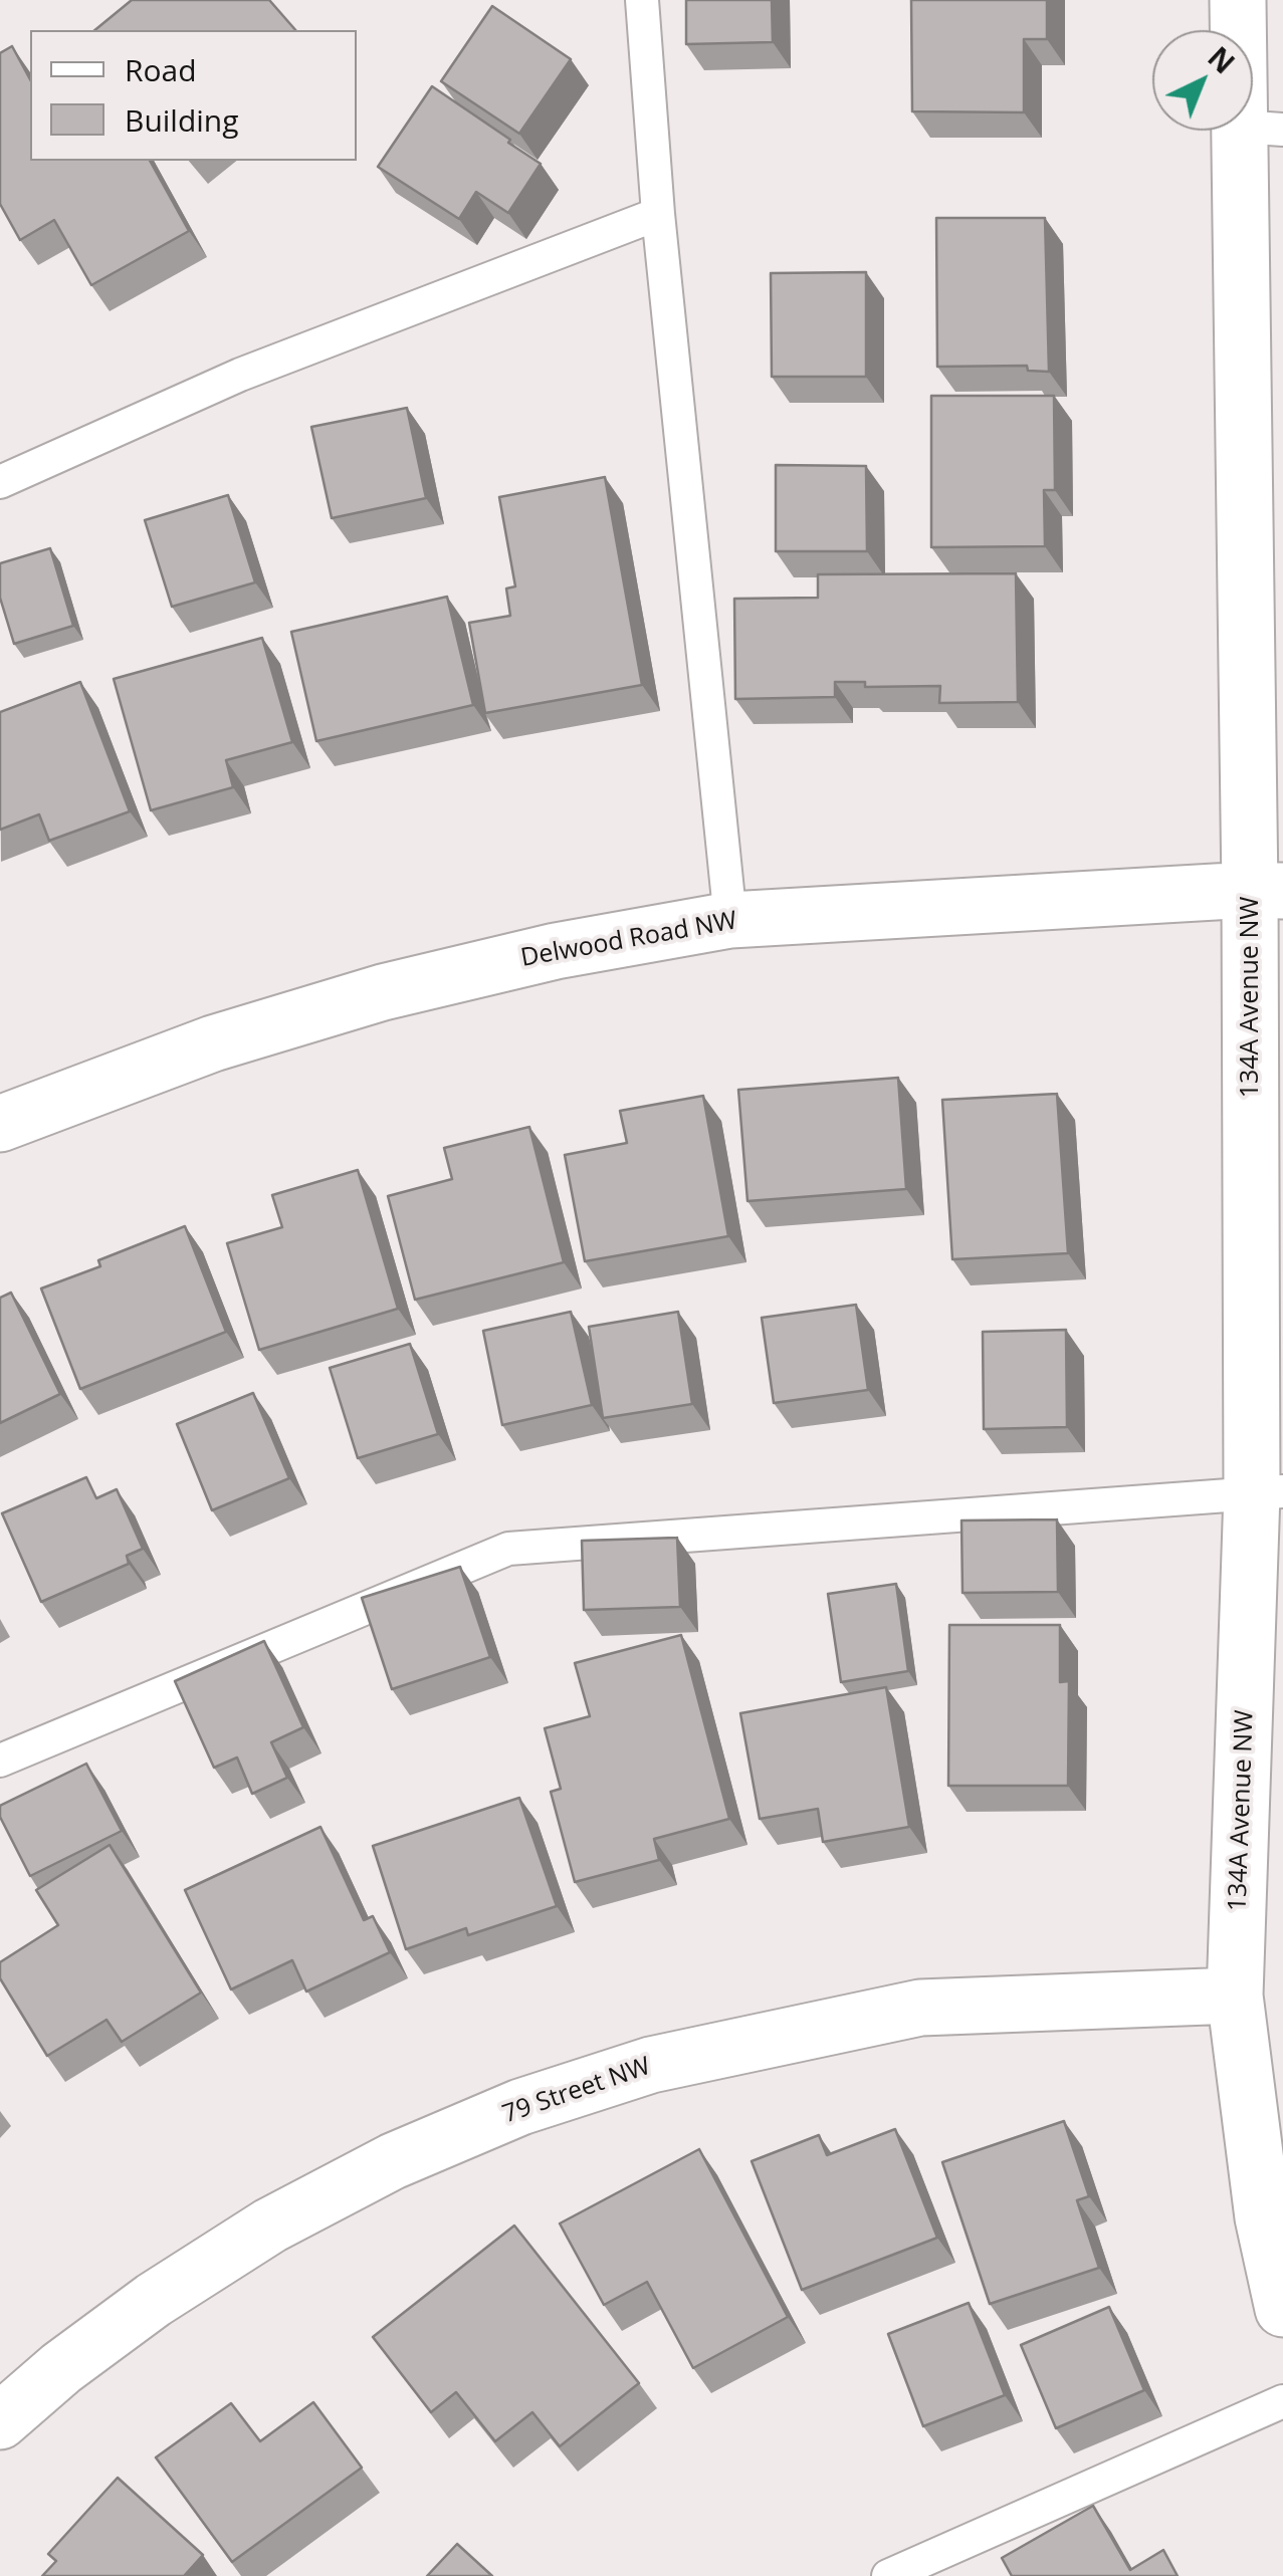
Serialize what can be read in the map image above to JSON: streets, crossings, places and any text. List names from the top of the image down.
{
  "streets": {
    "street": ["Delwood Road NW", "134A Avenue NW", "79 Street NW"]
  },
  "crossings": [
    ["Delwood Road NW", "134A Avenue NW"],
    ["134A Avenue NW", "79 Street NW"]
  ],
  "legend": ["Road", "Building"],
  "north": "top right"
}
